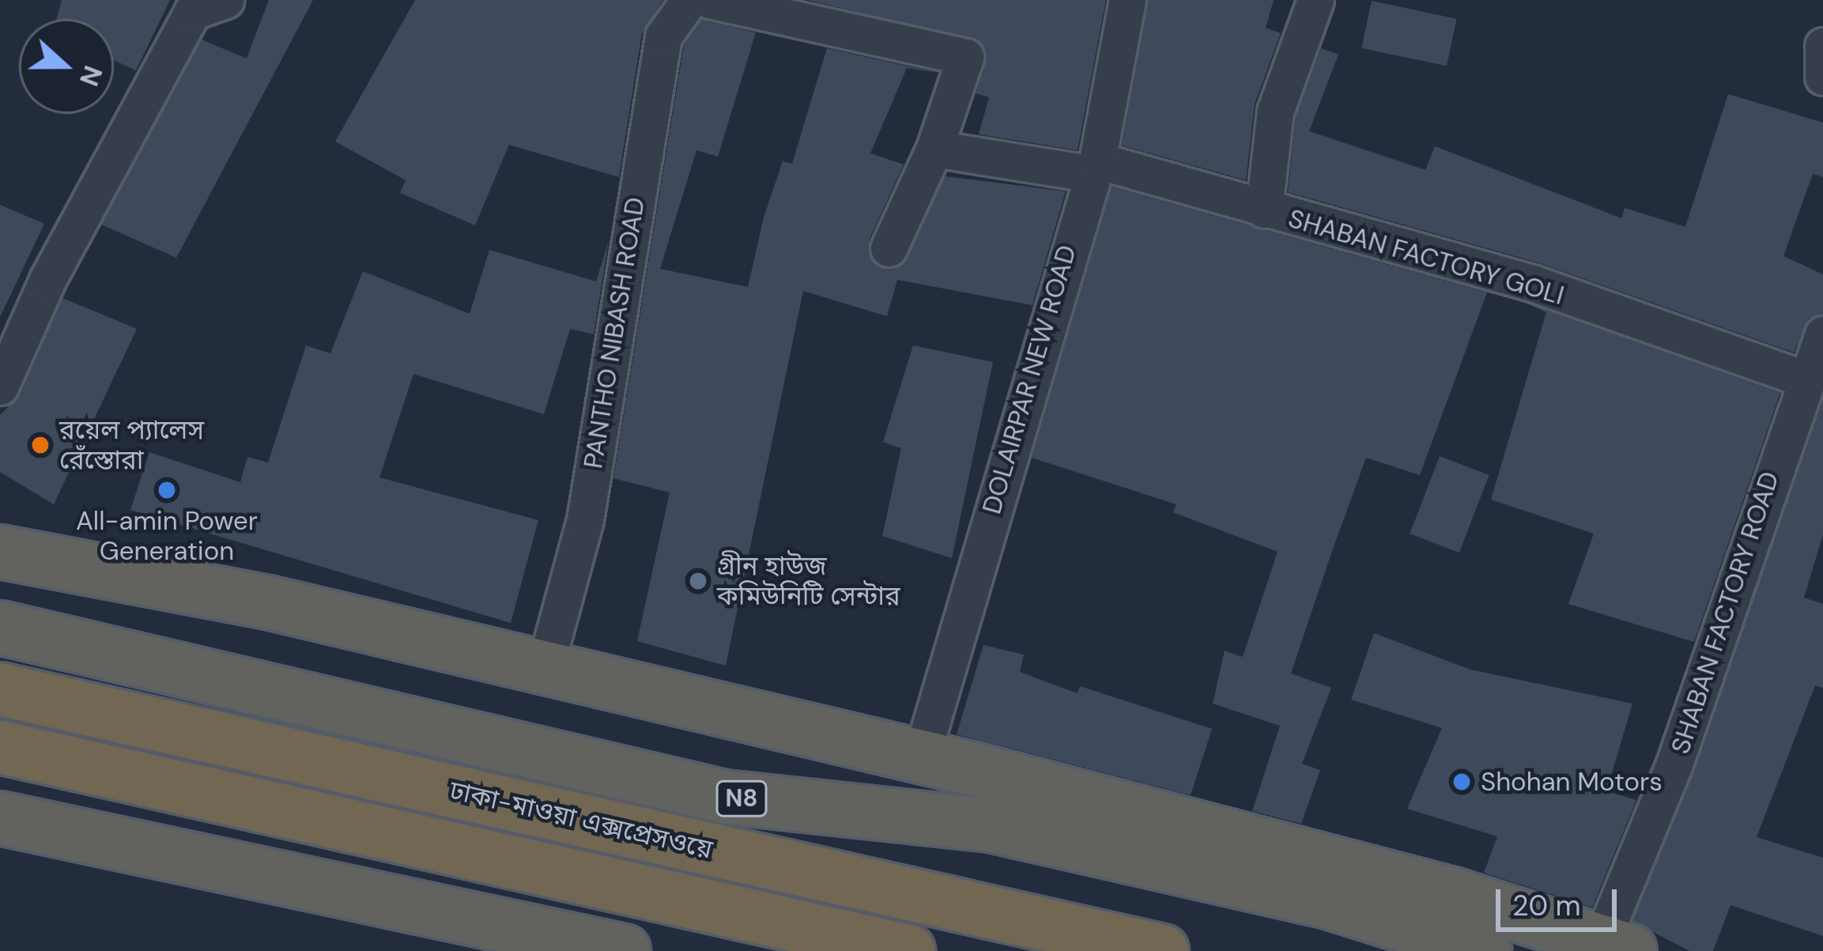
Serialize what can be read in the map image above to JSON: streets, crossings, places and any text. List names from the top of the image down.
{
  "streets": {
    "highway": ["N8", "ঢাকা-মাওয়া এক্সপ্রেসওয়ে"],
    "street": [
      "SHABAN FACTORY GOLI",
      "PANTHO NIBASH ROAD",
      "DOLAIRPAR NEW ROAD",
      "SHABAN FACTORY ROAD"
    ]
  },
  "crossings": [
    ["SHABAN FACTORY GOLI", "DOLAIRPAR NEW ROAD"],
    ["SHABAN FACTORY GOLI", "SHABAN FACTORY ROAD"]
  ],
  "places": [
    "রয়েল প্যালেস রেঁস্তোরা",
    "All-amin Power Generation",
    "গ্রীন হাউজ কমিউনিটি সেন্টার",
    "Shohan Motors"
  ],
  "scale_bar": "20 m",
  "north": "right"
}
